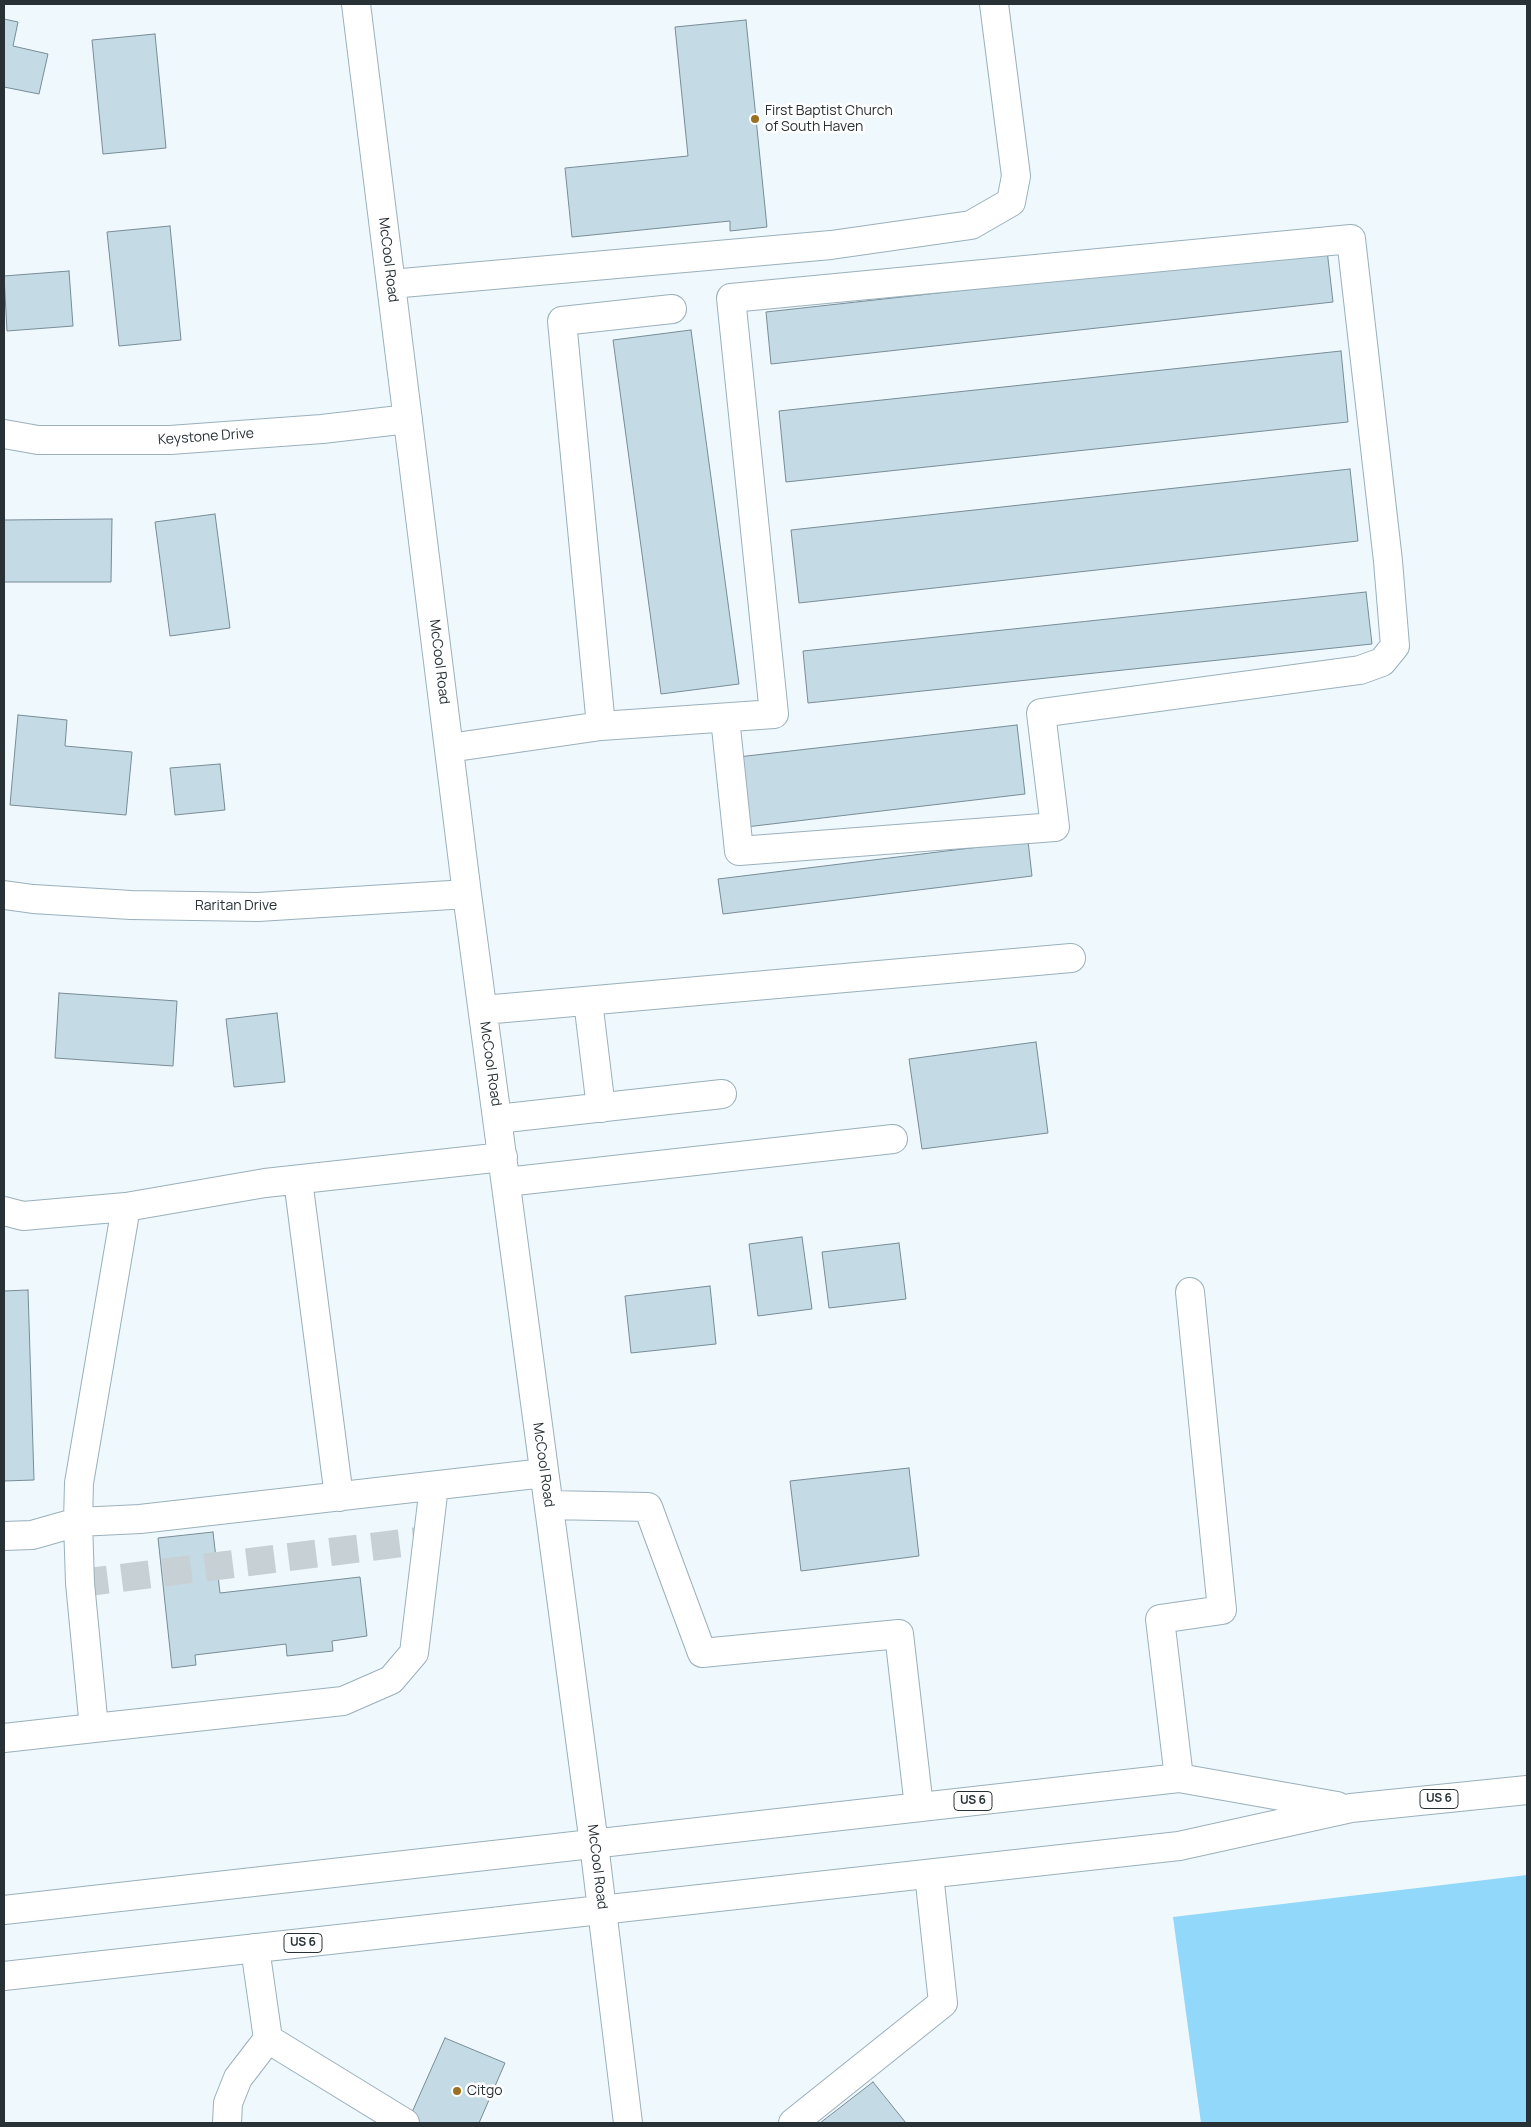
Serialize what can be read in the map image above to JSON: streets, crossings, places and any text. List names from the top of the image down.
{
  "streets": {
    "street": [
      "McCool Road",
      "Keystone Drive",
      "Raritan Drive",
      "US 6"
    ]
  },
  "crossings": [
    ["McCool Road", "Keystone Drive"],
    ["McCool Road", "Raritan Drive"],
    ["McCool Road", "US 6"]
  ],
  "places": ["First Baptist Church of South Haven", "Citgo"]
}
